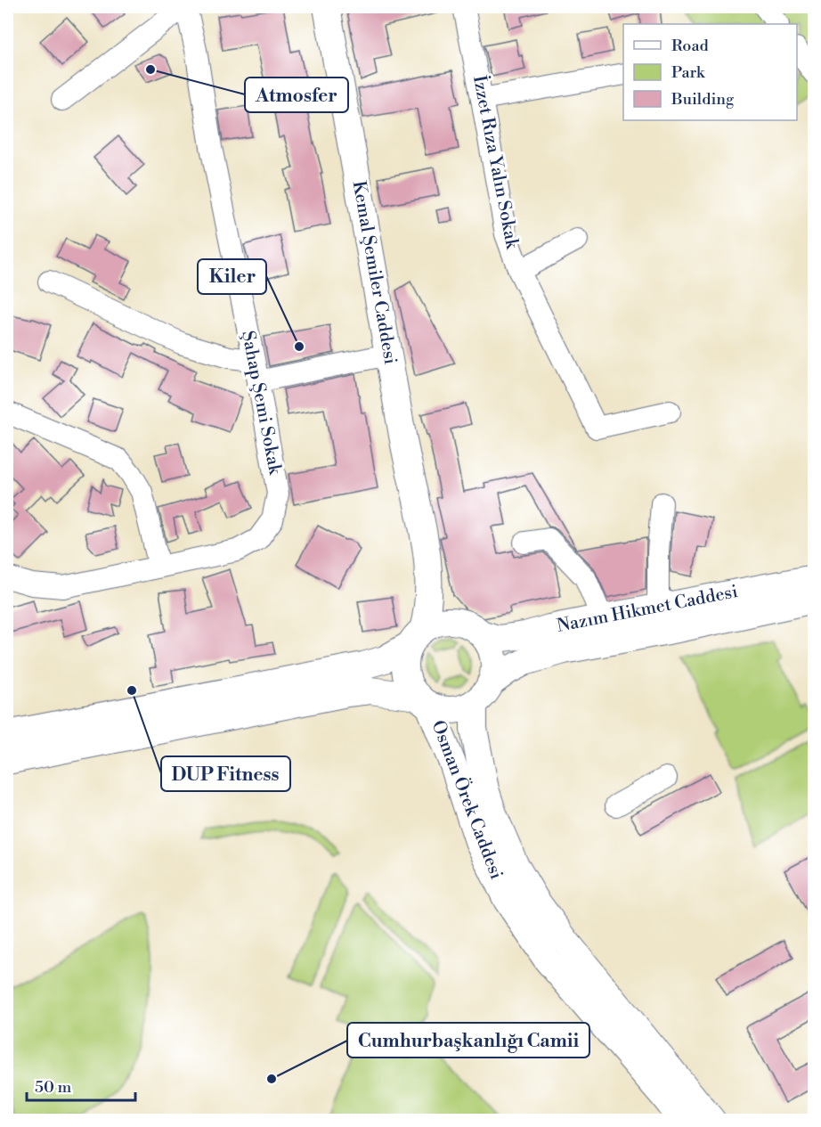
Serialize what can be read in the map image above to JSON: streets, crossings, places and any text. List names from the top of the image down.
{
  "streets": {
    "main road": ["Kemal Şemiler Caddesi", "Nazım Hikmet Caddesi", "Osman Örek Caddesi"],
    "street": ["İzzet Rıza Yalın Sokak", "Şahap Şemi Sokak"]
  },
  "crossings": [
    ["Kemal Şemiler Caddesi", "Nazım Hikmet Caddesi"],
    ["Kemal Şemiler Caddesi", "Osman Örek Caddesi"],
    ["Nazım Hikmet Caddesi", "Osman Örek Caddesi"]
  ],
  "places": [
    "Atmosfer",
    "Kiler",
    "DUP Fitness",
    "Cumhurbaşkanlığı Camii"
  ],
  "legend": ["Road", "Park", "Building"],
  "scale_bar": "50 m"
}
